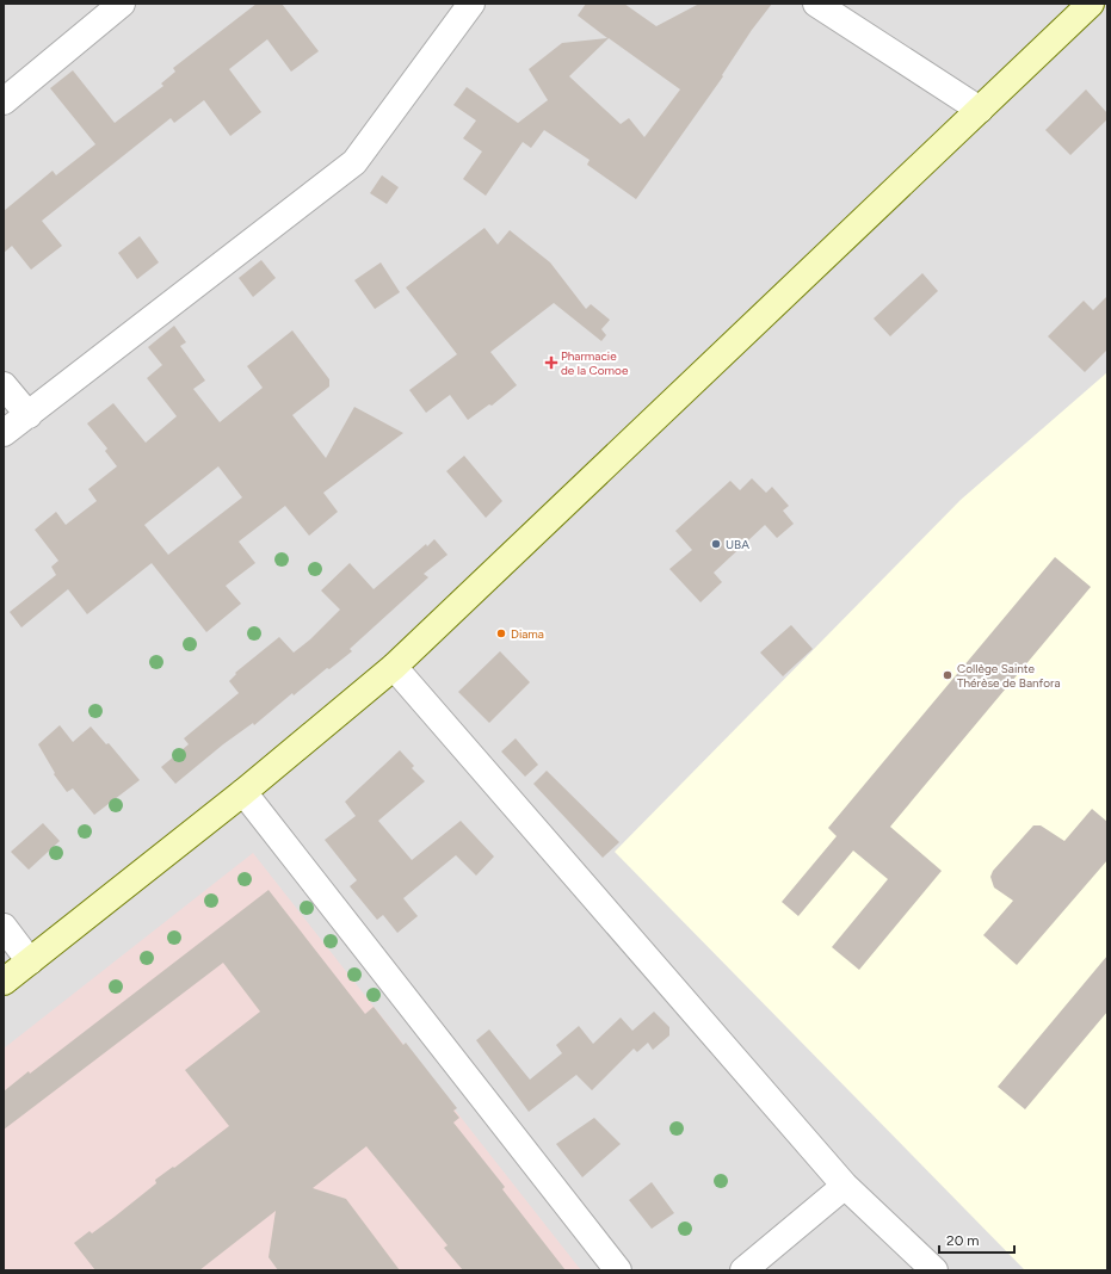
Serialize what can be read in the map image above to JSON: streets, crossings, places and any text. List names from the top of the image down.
{
  "places": {
    "health": ["Pharmacie de la Comoe"],
    "other": ["UBA", "Diama", "Collège Sainte Thérèse de Banfora"]
  },
  "scale_bar": "20 m"
}
